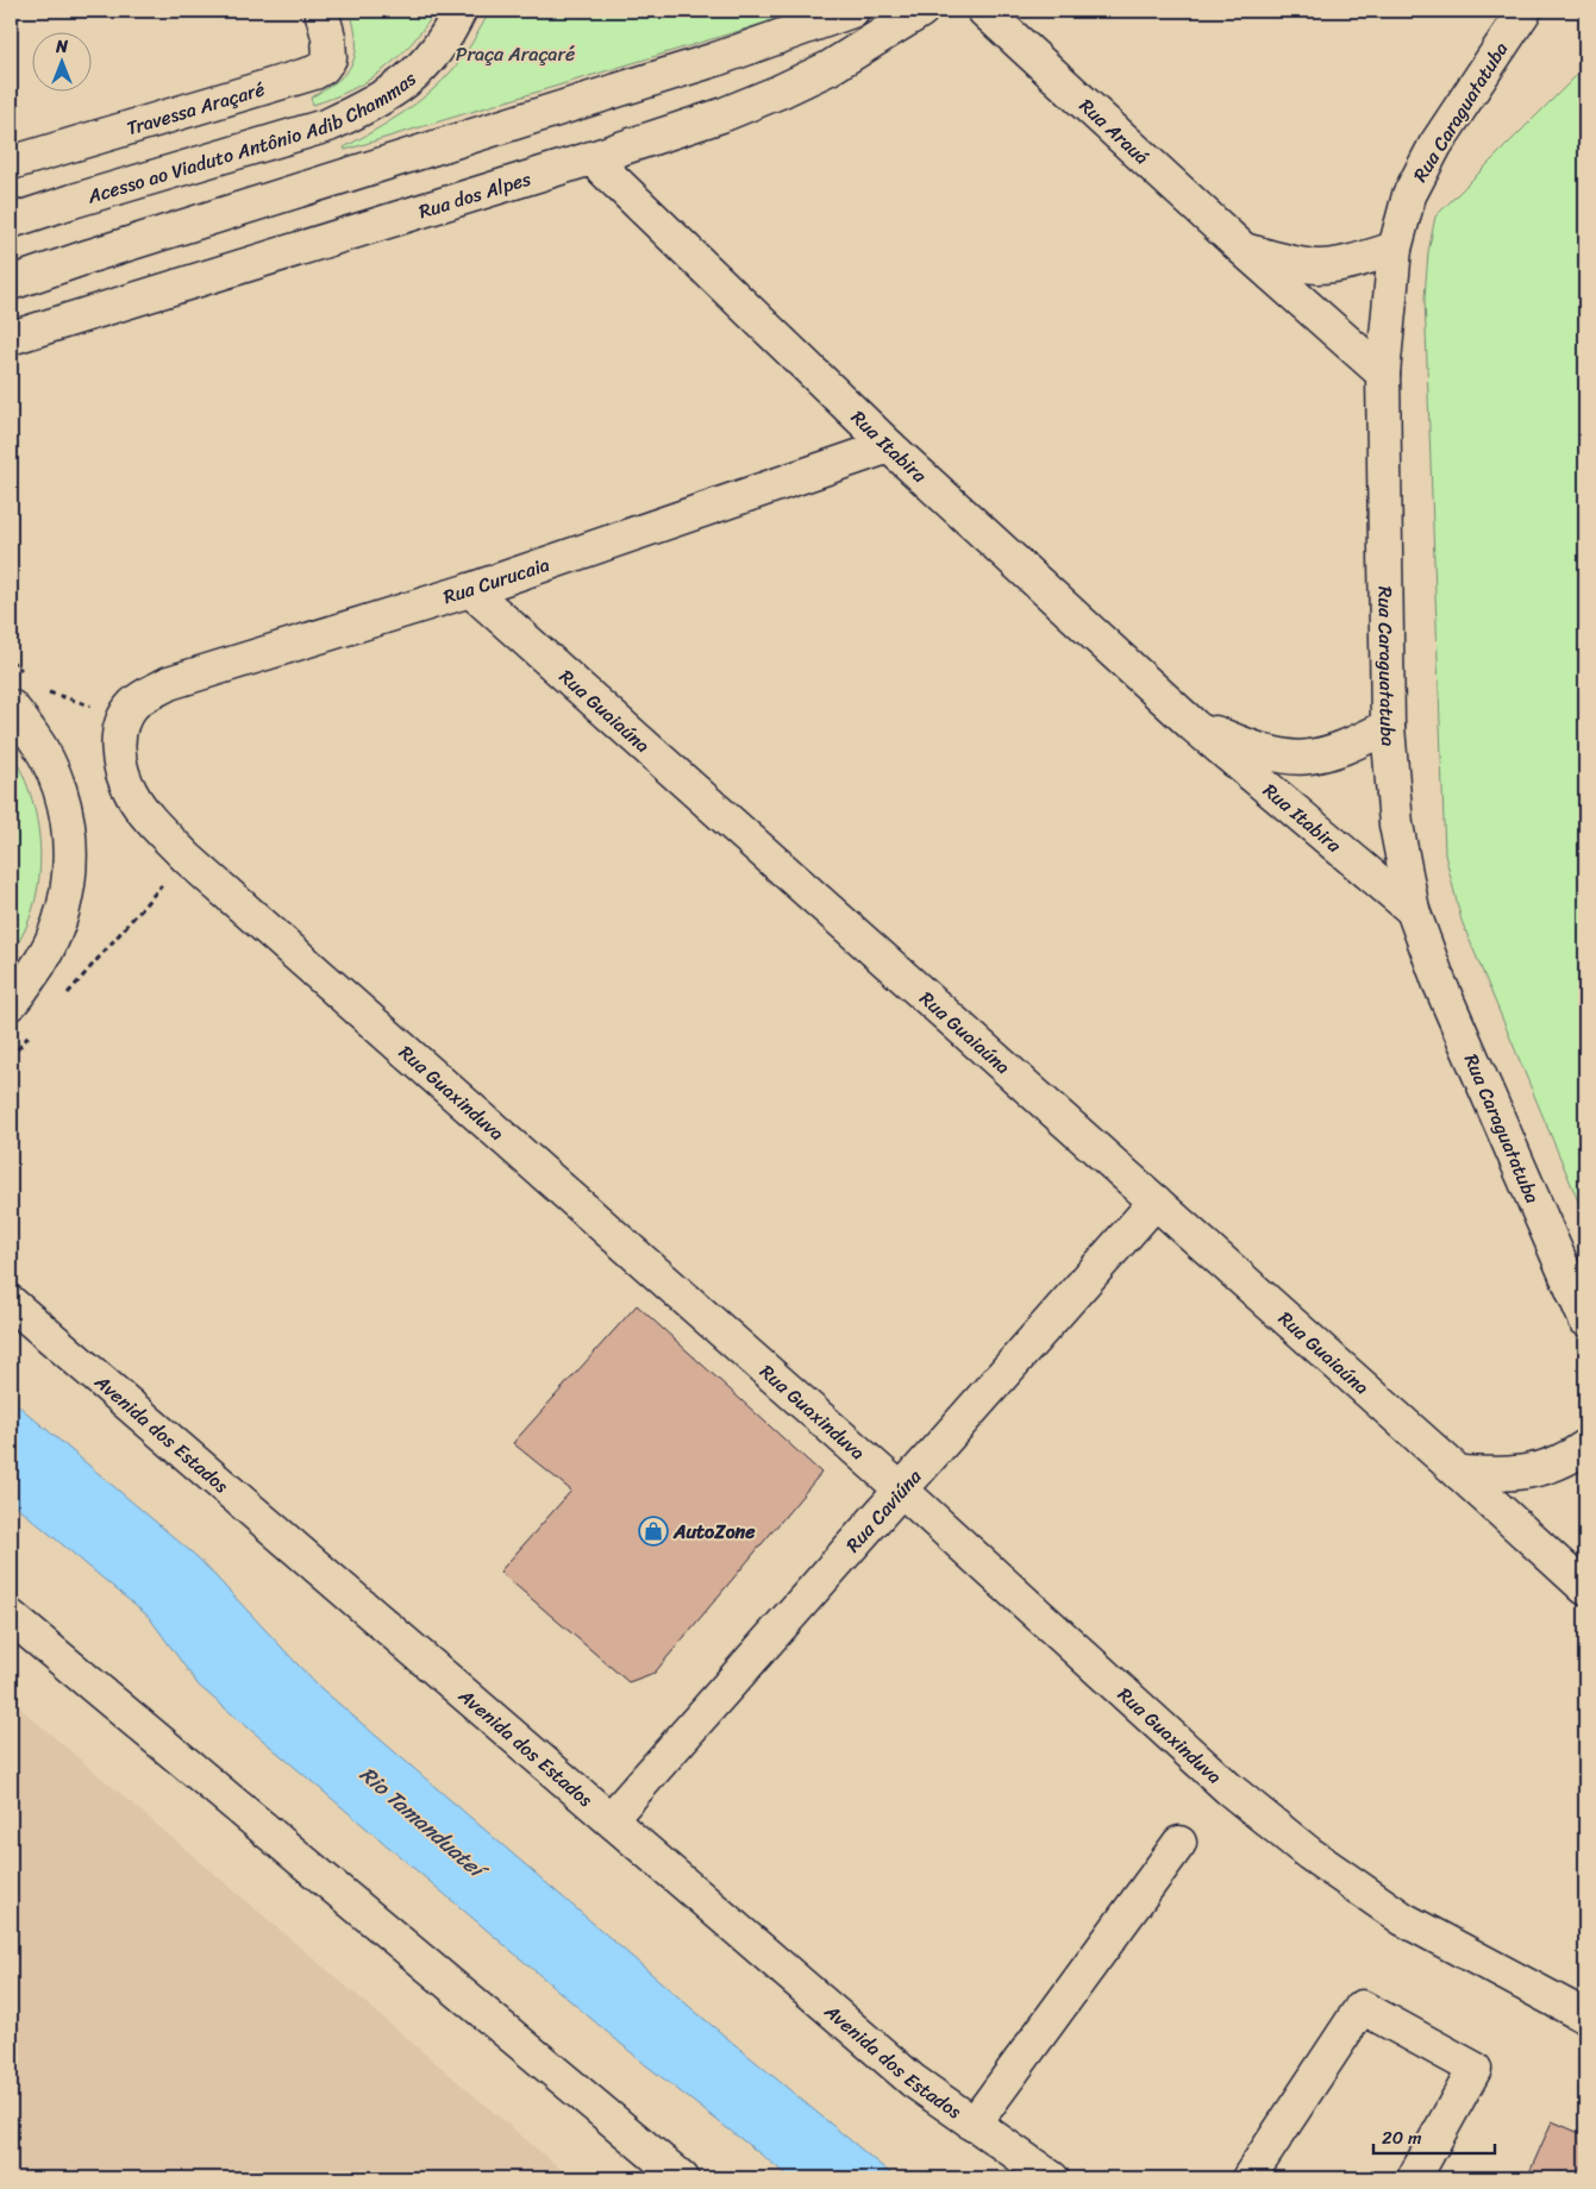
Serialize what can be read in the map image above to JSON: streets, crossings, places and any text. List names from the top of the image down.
{
  "streets": {
    "main road": [
      "Travessa Araçaré",
      "Rua Caraguatatuba",
      "Rua Arauá",
      "Acesso ao Viaduto Antônio Adib Chammas",
      "Rua dos Alpes",
      "Rua Itabira",
      "Rua Curucaia",
      "Rua Guaiaúna",
      "Rua Guaxinduva",
      "Avenida dos Estados",
      "Rua Caviúna"
    ]
  },
  "crossings": [
    ["Rua Caraguatatuba", "Rua Arauá"],
    ["Rua Caraguatatuba", "Rua Itabira"],
    ["Rua dos Alpes", "Rua Itabira"],
    ["Rua Itabira", "Rua Curucaia"],
    ["Rua Curucaia", "Rua Guaiaúna"],
    ["Rua Curucaia", "Rua Guaxinduva"],
    ["Rua Guaiaúna", "Rua Caviúna"],
    ["Rua Guaxinduva", "Rua Caviúna"],
    ["Avenida dos Estados", "Rua Caviúna"]
  ],
  "water": ["Rio Tamanduateí"],
  "parks": ["Praça Araçaré"],
  "places": {
    "shop": ["AutoZone"]
  },
  "scale_bar": "20 m",
  "north": "top"
}
